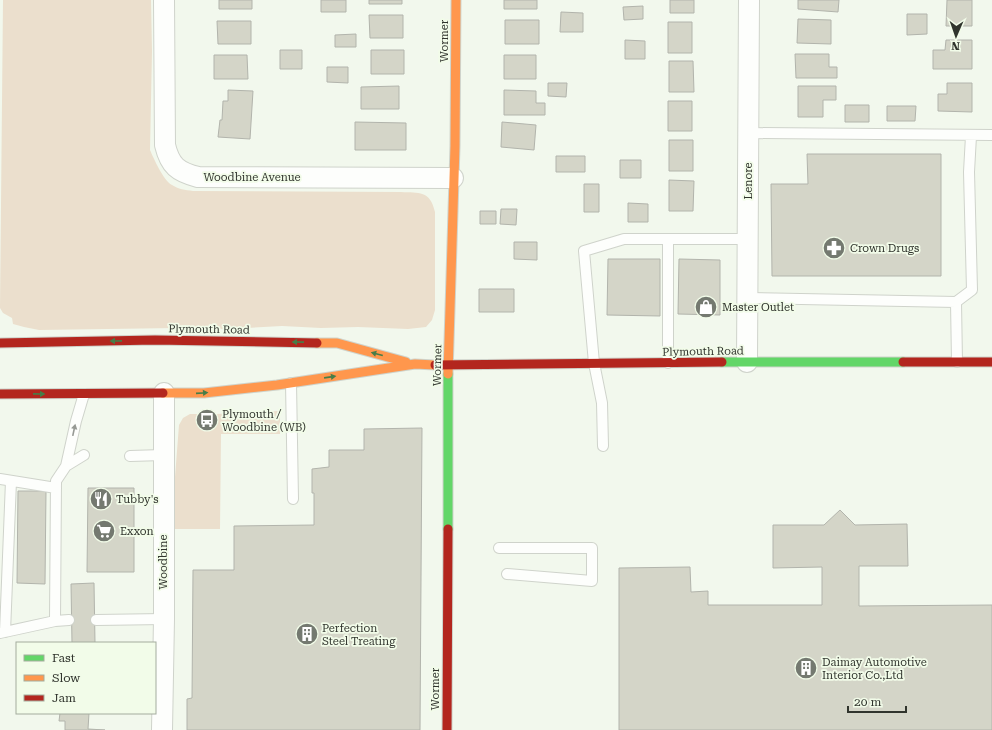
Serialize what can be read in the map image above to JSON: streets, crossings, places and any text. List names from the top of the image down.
{
  "streets": {
    "main road": ["Wormer", "Plymouth Road"],
    "street": ["Woodbine Avenue", "Lenore", "Woodbine"]
  },
  "crossings": [
    ["Wormer", "Woodbine Avenue"],
    ["Wormer", "Plymouth Road"],
    ["Lenore", "Plymouth Road"],
    ["Plymouth Road", "Woodbine"]
  ],
  "places": {
    "pharmacy": ["Crown Drugs"],
    "shop": ["Master Outlet"],
    "bus stop": ["Plymouth / Woodbine (WB)"],
    "restaurant": ["Tubby's"],
    "supermarket": ["Exxon"],
    "building": ["Perfection Steel Treating", "Daimay Automotive Interior Co.,Ltd"]
  },
  "legend": ["Fast", "Slow", "Jam"],
  "scale_bar": "20 m",
  "north": "bottom"
}
